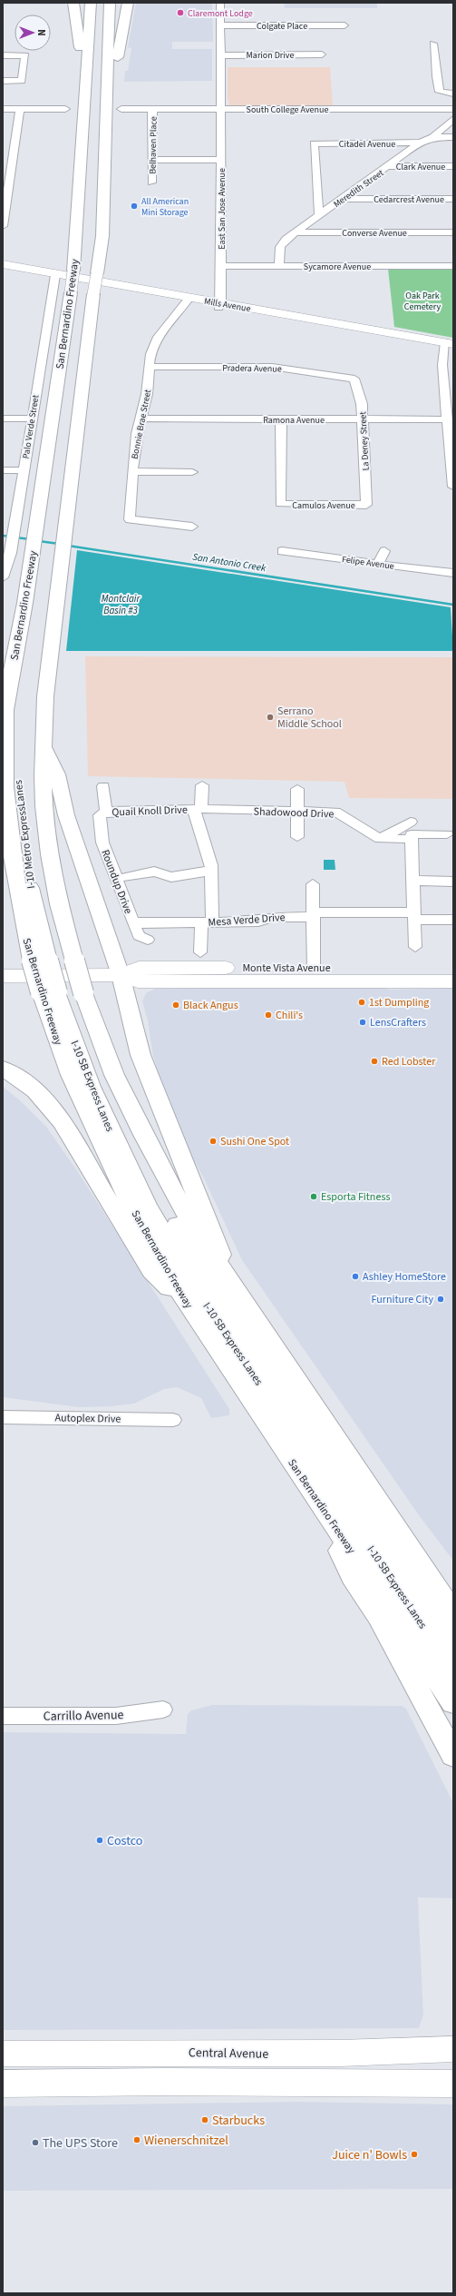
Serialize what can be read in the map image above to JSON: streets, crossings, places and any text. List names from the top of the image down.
{
  "streets": {
    "highway": ["San Bernardino Freeway", "I-10 SB Express Lanes"],
    "main road": ["Mills Avenue", "Monte Vista Avenue", "Central Avenue"],
    "street": [
      "Colgate Place",
      "Marion Drive",
      "South College Avenue",
      "Citadel Avenue",
      "Belhaven Place",
      "Clark Avenue",
      "Meredith Street",
      "Cedarcrest Avenue",
      "East San Jose Avenue",
      "Converse Avenue",
      "Sycamore Avenue",
      "Pradera Avenue",
      "Ramona Avenue",
      "Bonnie Brae Street",
      "Palo Verde Street",
      "La Deney Street",
      "Camulos Avenue",
      "Felipe Avenue",
      "Quail Knoll Drive",
      "Shadowood Drive",
      "Roundup Drive",
      "Mesa Verde Drive",
      "Autoplex Drive",
      "Carrillo Avenue"
    ]
  },
  "crossings": [
    ["Colgate Place", "East San Jose Avenue"],
    ["Marion Drive", "East San Jose Avenue"],
    ["South College Avenue", "Belhaven Place"],
    ["South College Avenue", "East San Jose Avenue"],
    ["Citadel Avenue", "Meredith Street"],
    ["Clark Avenue", "Meredith Street"],
    ["Meredith Street", "Cedarcrest Avenue"],
    ["Meredith Street", "Converse Avenue"],
    ["Meredith Street", "Sycamore Avenue"],
    ["East San Jose Avenue", "Sycamore Avenue"],
    ["East San Jose Avenue", "Mills Avenue"],
    ["Mills Avenue", "Bonnie Brae Street"],
    ["Mills Avenue", "Palo Verde Street"],
    ["San Bernardino Freeway", "I-10 SB Express Lanes"],
    ["Pradera Avenue", "Bonnie Brae Street"],
    ["Pradera Avenue", "La Deney Street"],
    ["Ramona Avenue", "Bonnie Brae Street"],
    ["Ramona Avenue", "La Deney Street"],
    ["Ramona Avenue", "Camulos Avenue"],
    ["La Deney Street", "Camulos Avenue"],
    ["Quail Knoll Drive", "Shadowood Drive"],
    ["Quail Knoll Drive", "Roundup Drive"],
    ["Roundup Drive", "Mesa Verde Drive"]
  ],
  "water": ["San Antonio Creek", "Montclair Basin #3"],
  "parks": ["Oak Park Cemetery"],
  "places": [
    "Claremont Lodge",
    "All American Mini Storage",
    "Serrano Middle School",
    "1st Dumpling",
    "Black Angus",
    "Chili's",
    "LensCrafters",
    "Red Lobster",
    "Sushi One Spot",
    "Esporta Fitness",
    "Ashley HomeStore",
    "Furniture City",
    "Costco",
    "Starbucks",
    "Wienerschnitzel",
    "The UPS Store",
    "Juice n' Bowls"
  ],
  "north": "right"
}
